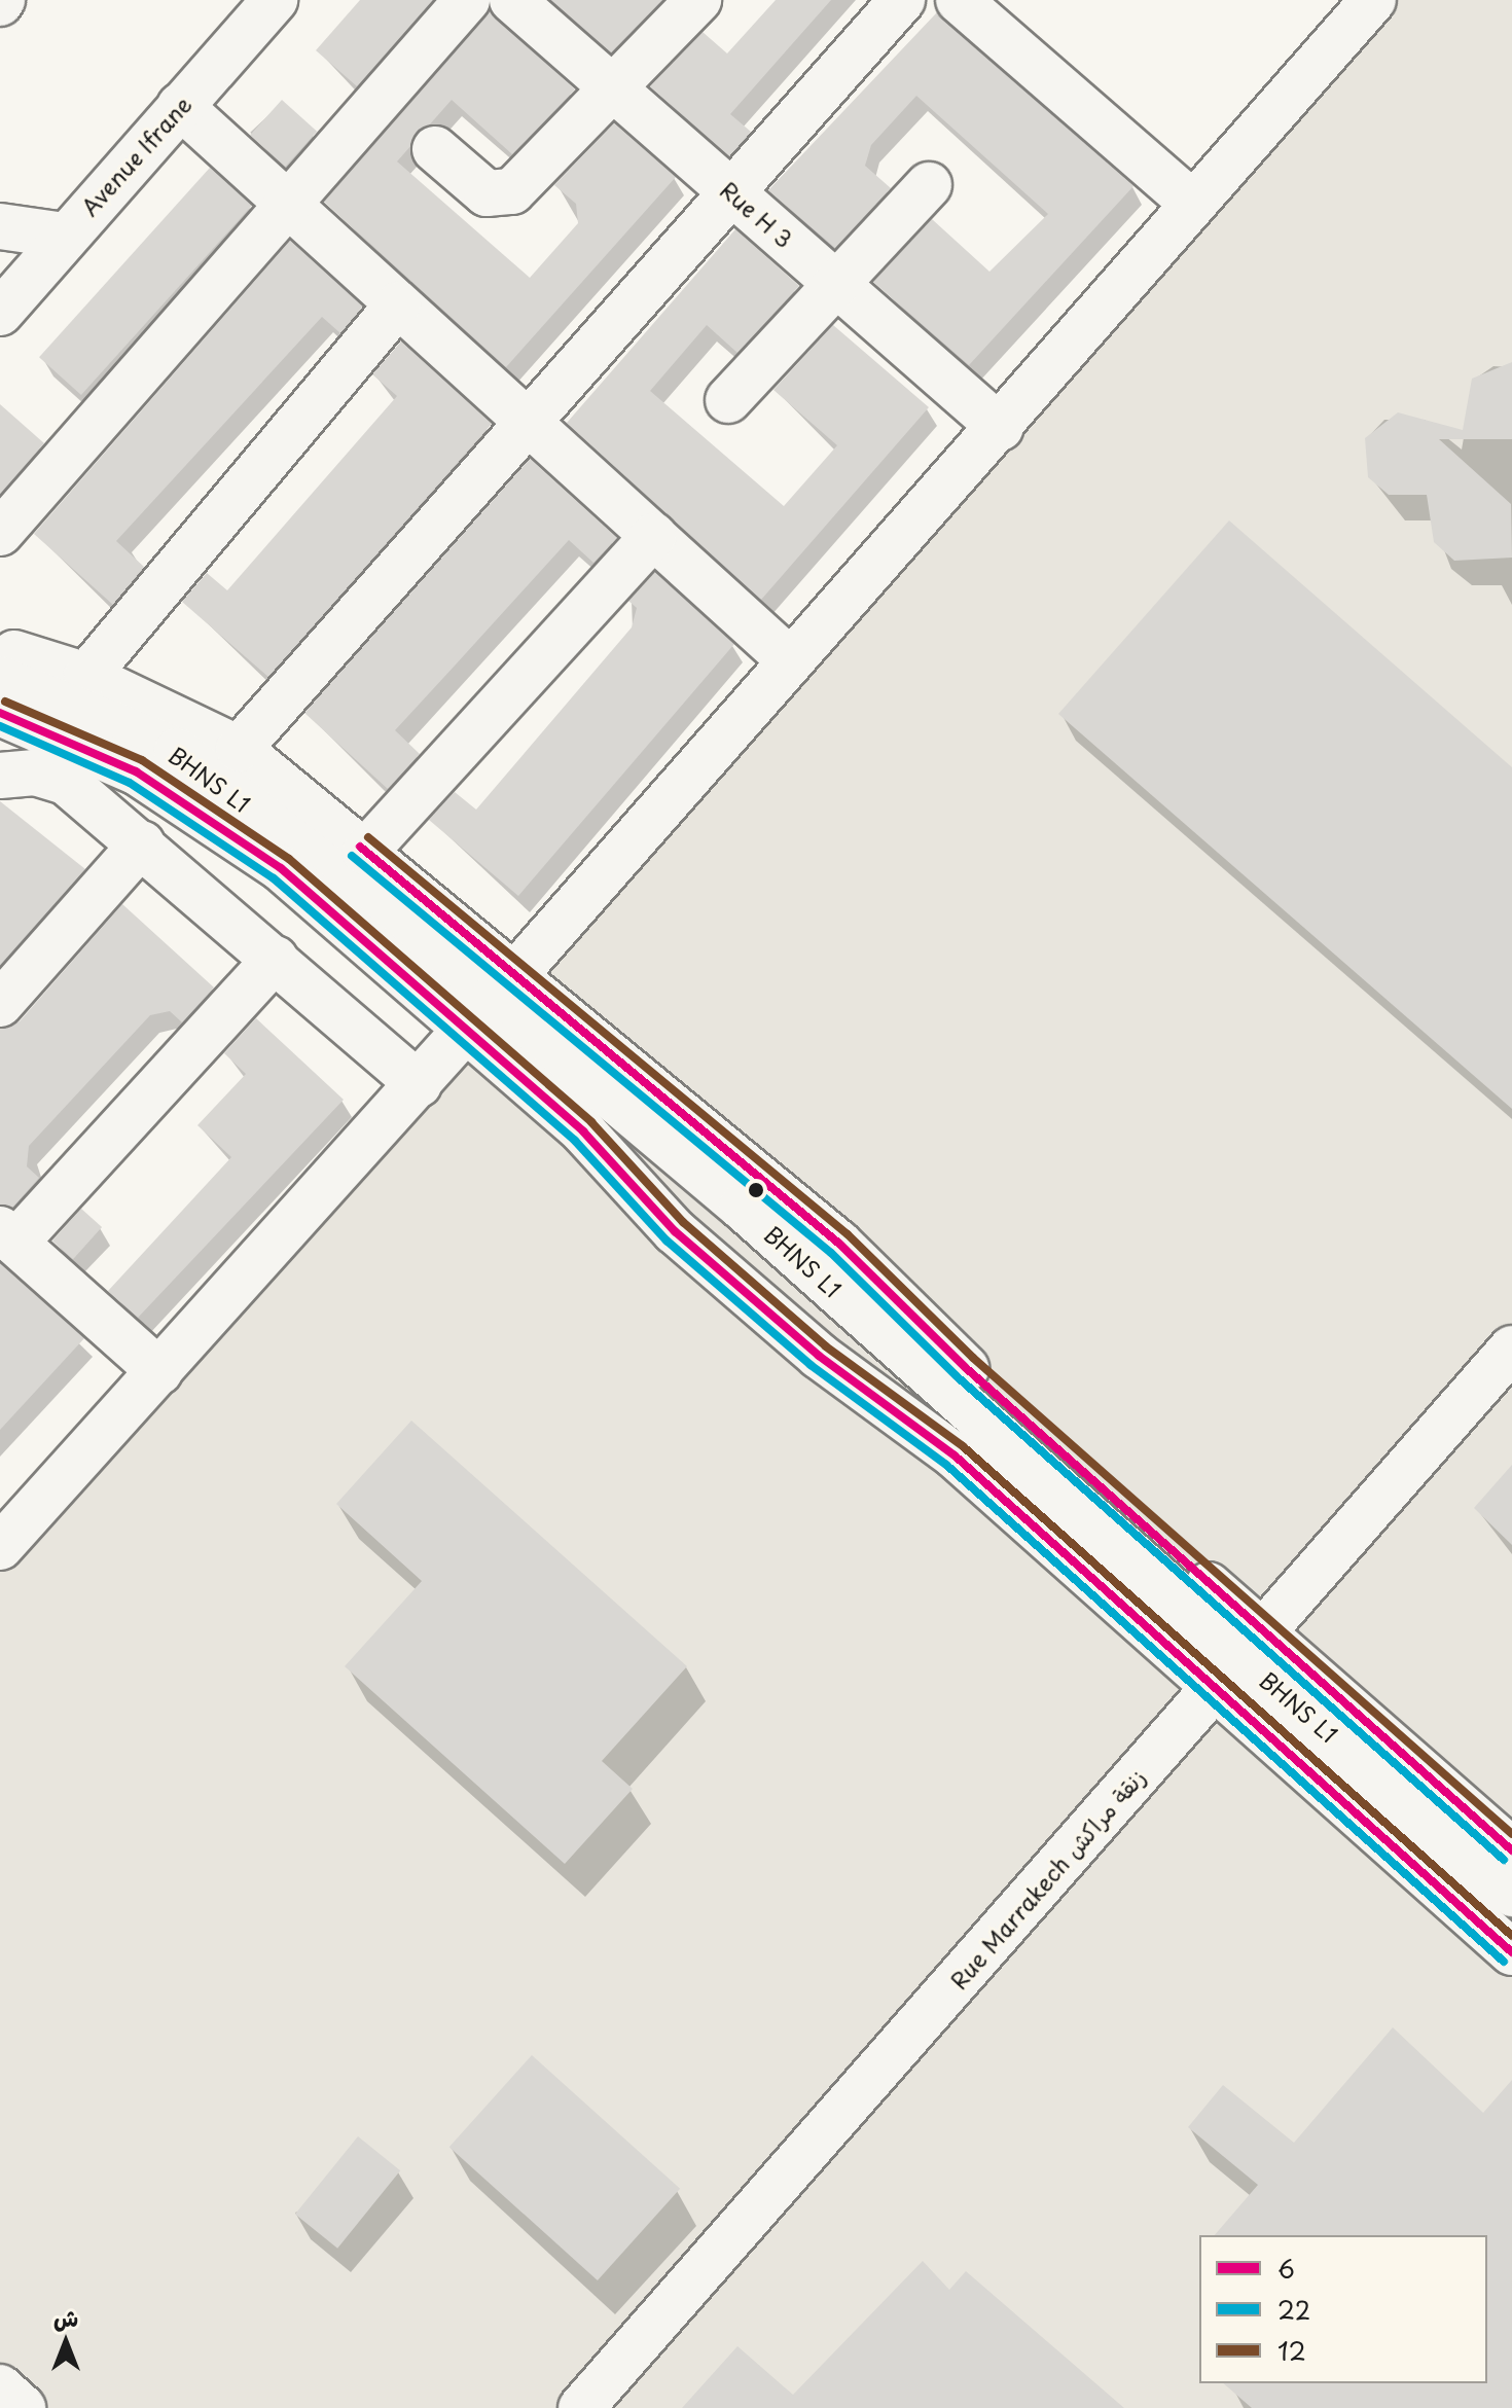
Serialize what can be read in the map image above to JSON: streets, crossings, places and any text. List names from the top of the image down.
{
  "streets": {
    "street": [
      "Avenue Ifrane",
      "Rue H 3",
      "BHNS L1",
      "Rue Marrakech زنقة مراكش"
    ]
  },
  "crossings": [
    ["BHNS L1", "Rue Marrakech زنقة مراكش"]
  ],
  "lines": ["transit line 12", "transit line 6", "transit line 22"],
  "legend": ["6", "22", "12"],
  "north": "top"
}
